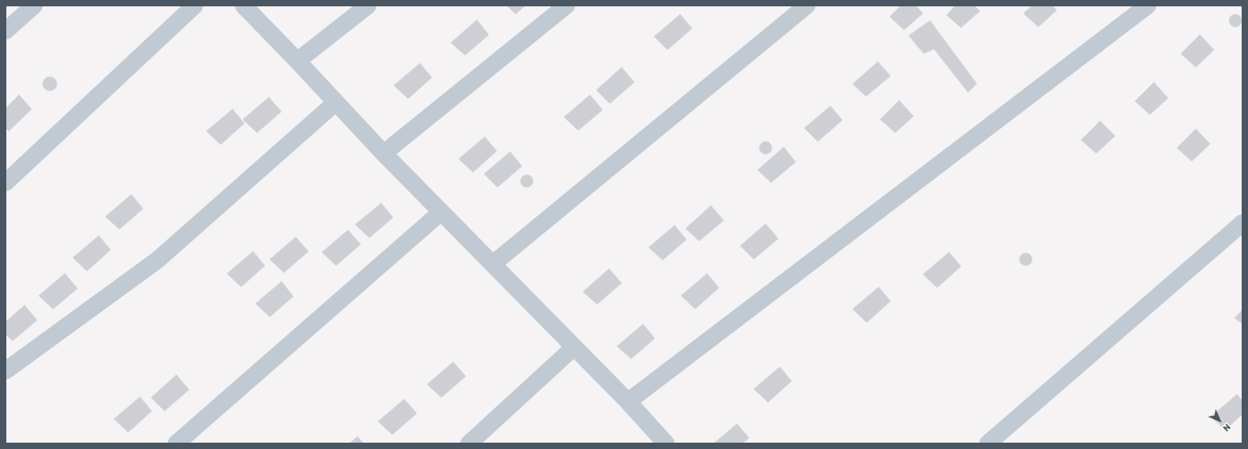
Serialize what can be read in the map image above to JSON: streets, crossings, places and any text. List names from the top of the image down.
{
  "north": "bottom right"
}
